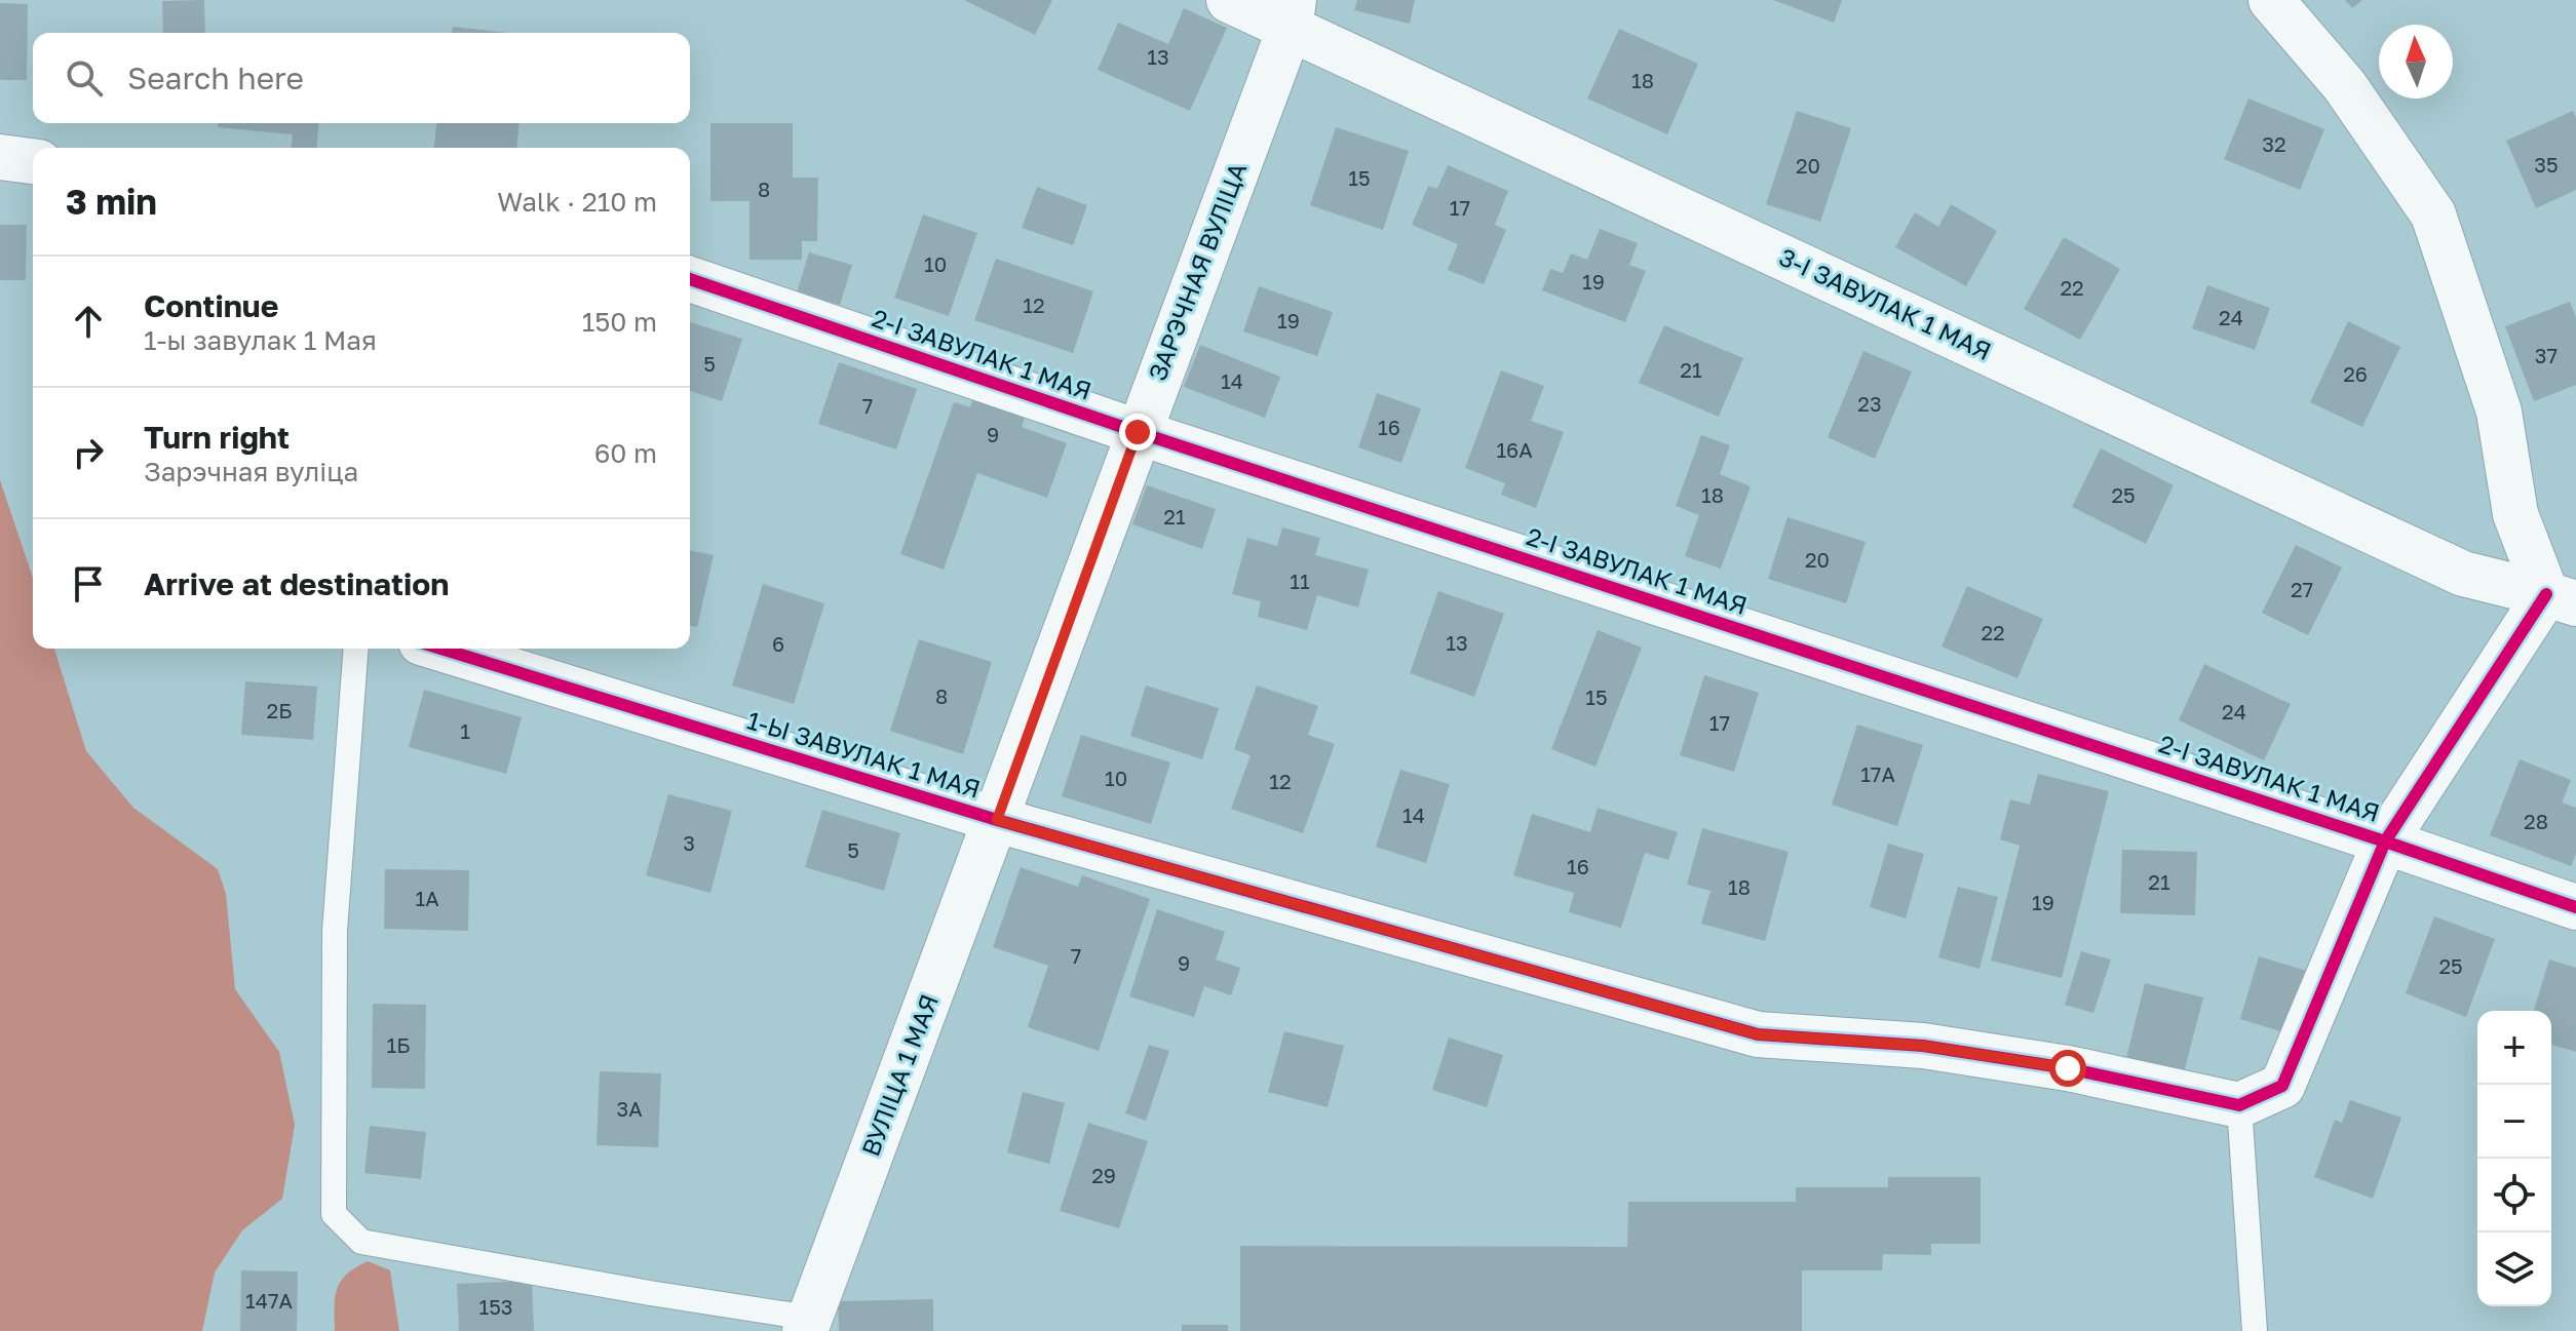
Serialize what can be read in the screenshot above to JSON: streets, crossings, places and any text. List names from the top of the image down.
{
  "streets": {
    "street": [
      "ЗАРЭЧНАЯ ВУЛІЦА",
      "3-І ЗАВУЛАК 1 МАЯ",
      "2-І ЗАВУЛАК 1 МАЯ",
      "1-Ы ЗАВУЛАК 1 МАЯ",
      "ВУЛІЦА 1 МАЯ"
    ]
  },
  "crossings": [
    ["ЗАРЭЧНАЯ ВУЛІЦА", "3-І ЗАВУЛАК 1 МАЯ"],
    ["ЗАРЭЧНАЯ ВУЛІЦА", "2-І ЗАВУЛАК 1 МАЯ"],
    ["ЗАРЭЧНАЯ ВУЛІЦА", "1-Ы ЗАВУЛАК 1 МАЯ"],
    ["ЗАРЭЧНАЯ ВУЛІЦА", "ВУЛІЦА 1 МАЯ"],
    ["1-Ы ЗАВУЛАК 1 МАЯ", "ВУЛІЦА 1 МАЯ"]
  ],
  "house_numbers": [
    "13",
    "18",
    "32",
    "35",
    "20",
    "15",
    "8",
    "17",
    "10",
    "19",
    "22",
    "12",
    "24",
    "19",
    "37",
    "5",
    "21",
    "26",
    "14",
    "23",
    "7",
    "16",
    "9",
    "16А",
    "18",
    "25",
    "21",
    "20",
    "11",
    "27",
    "22",
    "13",
    "6",
    "8",
    "15",
    "2Б",
    "24",
    "17",
    "1",
    "17А",
    "10",
    "12",
    "14",
    "28",
    "3",
    "5",
    "16",
    "21",
    "18",
    "1А",
    "19",
    "7",
    "9",
    "25",
    "1Б",
    "3А",
    "29",
    "147А",
    "153"
  ],
  "north": "top",
  "page": {
    "search": "Search here",
    "heading": ["3 min", "Walk · 210 m"],
    "list": [
      ["Continue", "1-ы завулак 1 Мая", "150 m"],
      ["Turn right", "Зарэчная вуліца", "60 m"],
      "Arrive at destination"
    ],
    "map_buttons": ["+", "−"]
  }
}
